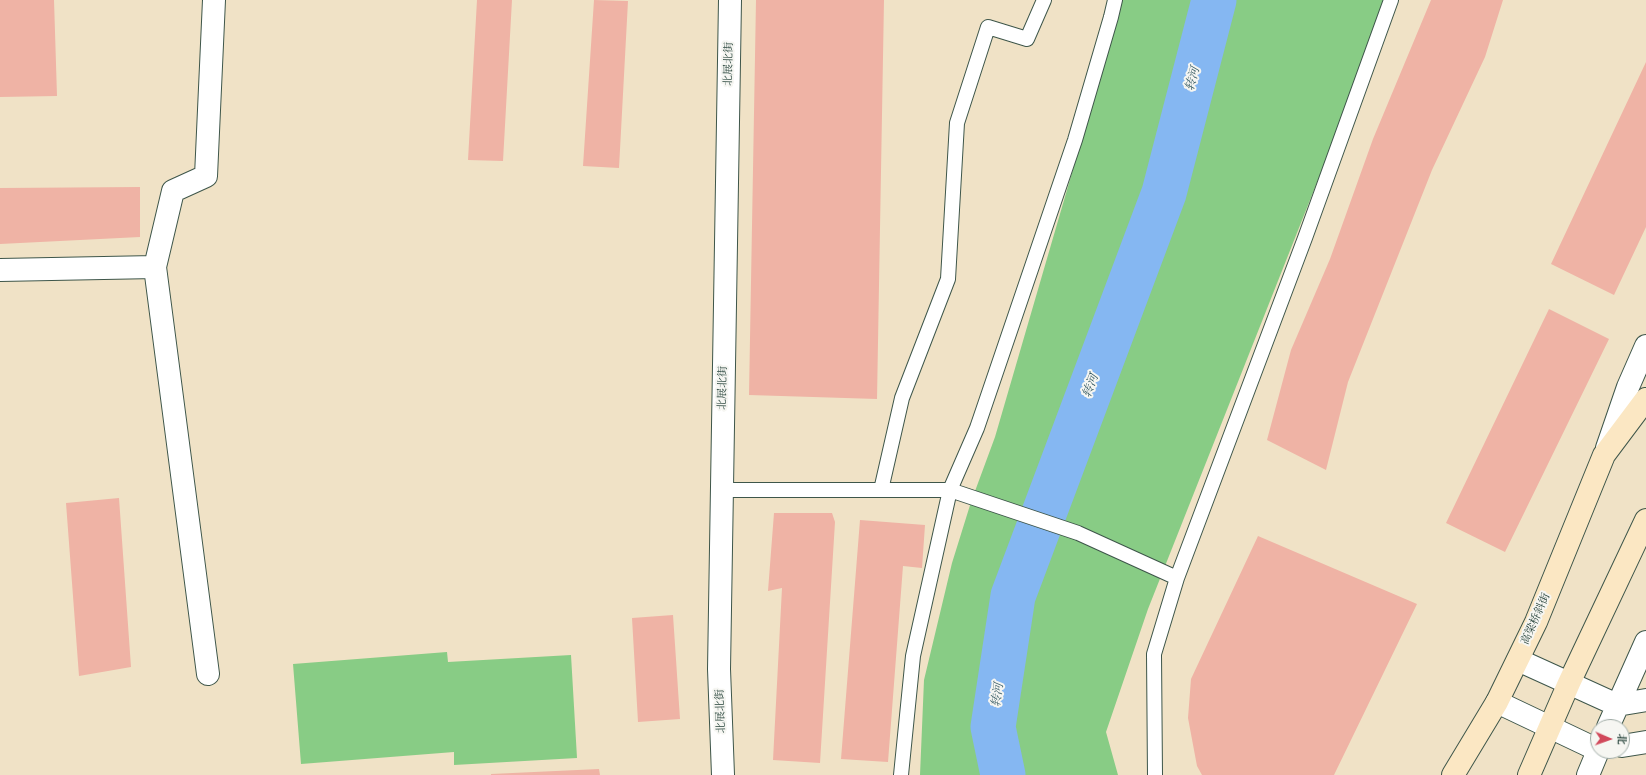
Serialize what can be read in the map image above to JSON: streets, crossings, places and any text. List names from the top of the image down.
{
  "streets": {
    "main road": ["高梁桥斜街"],
    "street": ["北展北街"]
  },
  "water": ["转河"],
  "north": "right"
}
